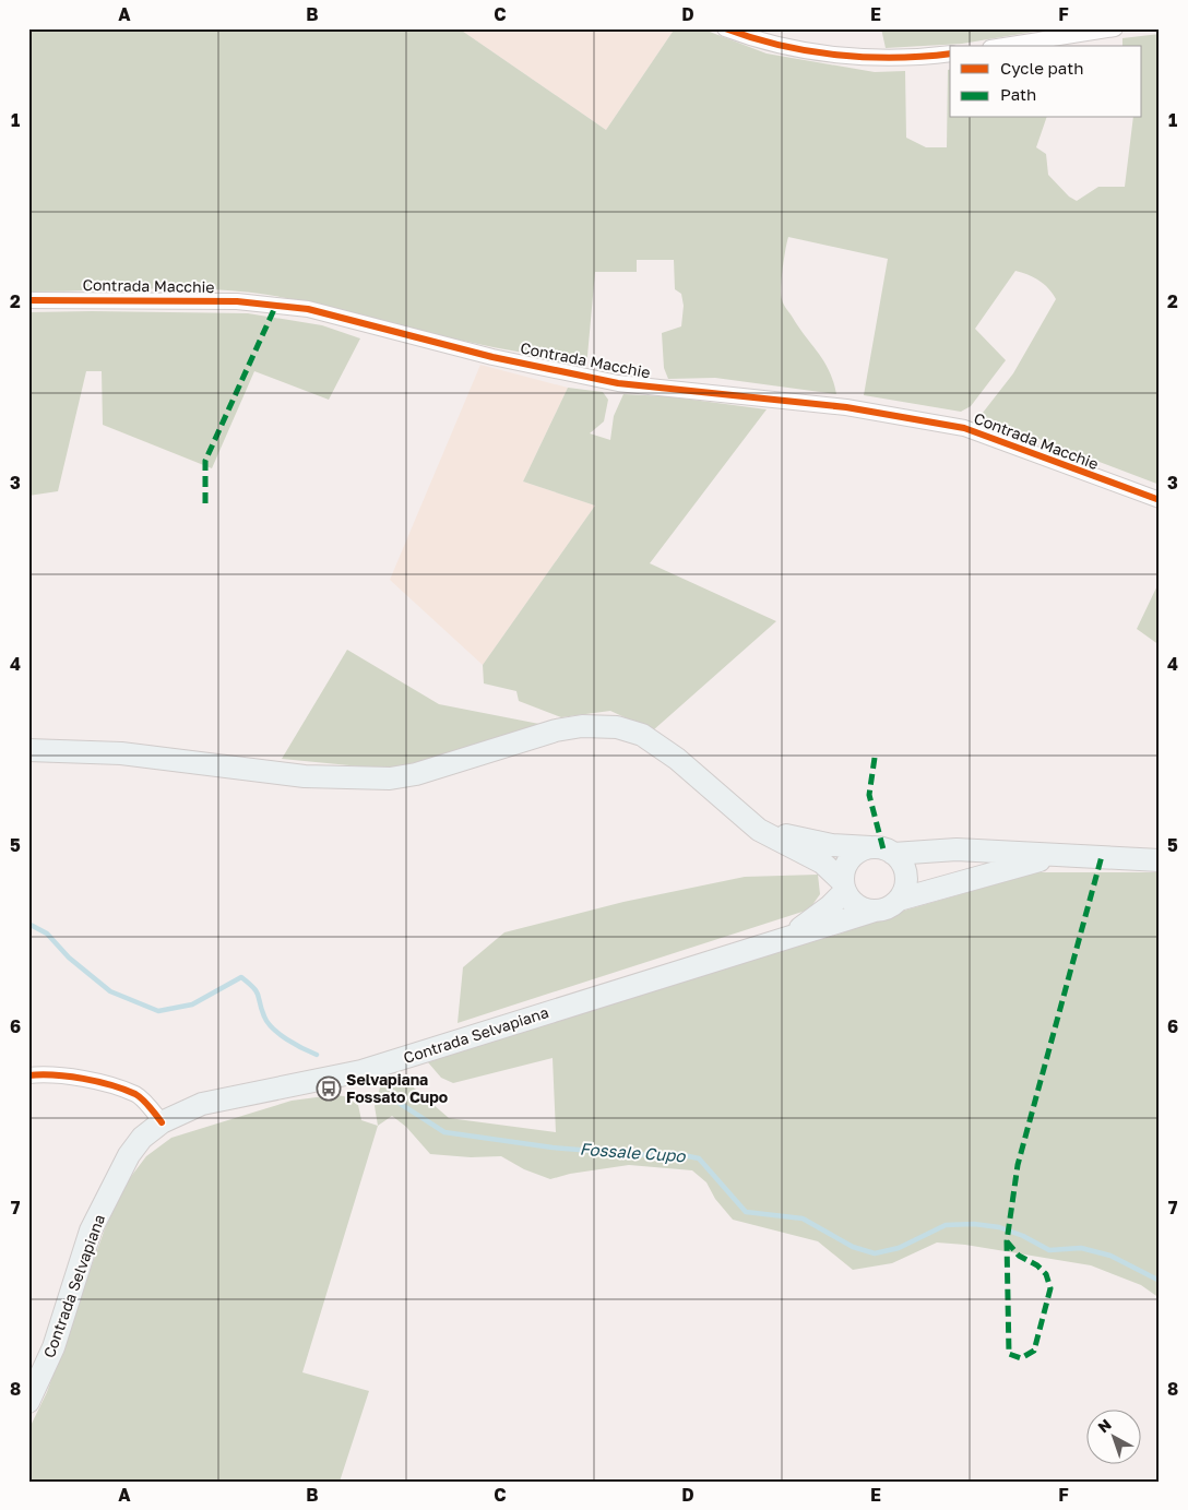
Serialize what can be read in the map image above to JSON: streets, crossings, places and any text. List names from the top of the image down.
{
  "streets": {
    "main road": ["Contrada Selvapiana"],
    "street": ["Contrada Macchie"]
  },
  "water": ["Fossale Cupo"],
  "places": {
    "bus stop": ["Selvapiana Fossato Cupo"]
  },
  "legend": ["Cycle path", "Path"],
  "north": "top left",
  "grid": {
    "columns": [
      "A",
      "B",
      "C",
      "D",
      "E",
      "F"
    ],
    "rows": [
      "1",
      "2",
      "3",
      "4",
      "5",
      "6",
      "7",
      "8"
    ]
  }
}
